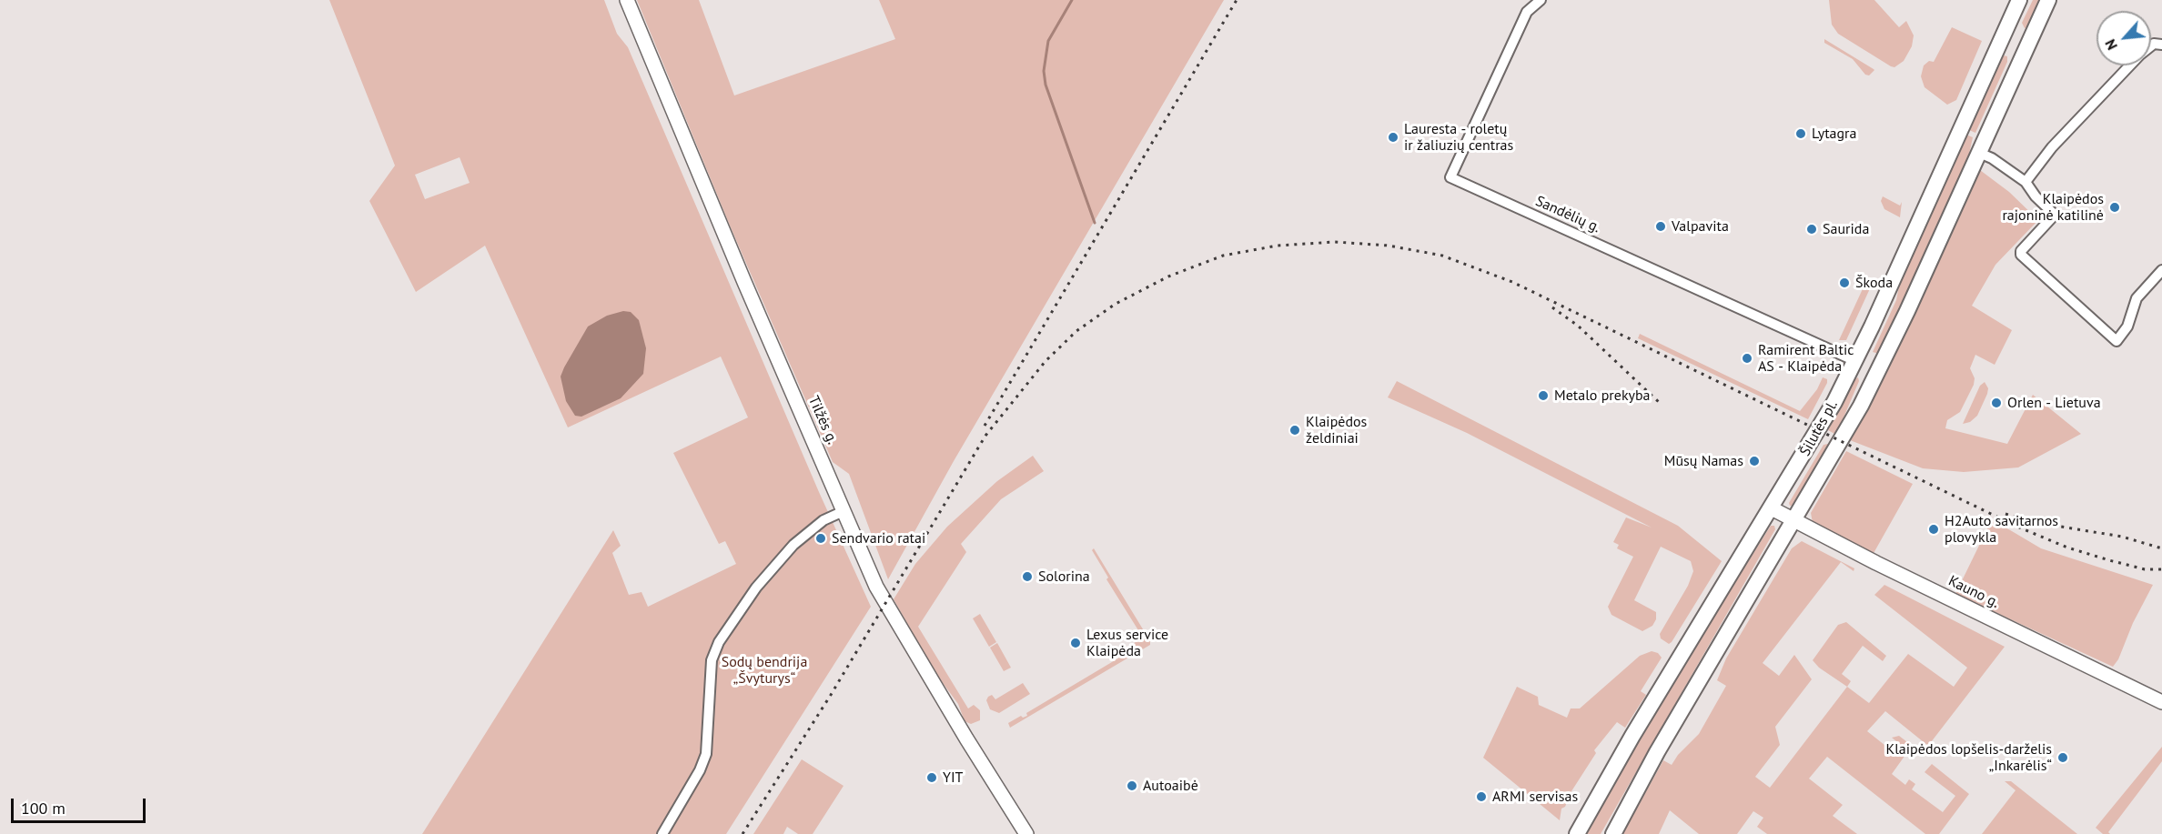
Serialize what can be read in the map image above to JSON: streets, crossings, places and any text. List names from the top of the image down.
{
  "streets": {
    "main road": ["Tilžės g.", "Šilutės pl.", "Kauno g."],
    "street": ["Sandėlių g."]
  },
  "crossings": [
    ["Sandėlių g.", "Šilutės pl."],
    ["Šilutės pl.", "Kauno g."]
  ],
  "parks": ["Sodų bendrija „Švyturys“"],
  "places": [
    "Lytagra",
    "Lauresta - roletų ir žaliuzių centras",
    "Klaipėdos rajoninė katilinė",
    "Valpavita",
    "Saurida",
    "Škoda",
    "Ramirent Baltic AS - Klaipėda",
    "Metalo prekyba",
    "Orlen - Lietuva",
    "Klaipėdos želdiniai",
    "Mūsų Namas",
    "H2Auto savitarnos plovykla",
    "Sendvario ratai",
    "Solorina",
    "Lexus service Klaipėda",
    "Klaipėdos lopšelis-darželis „Inkarėlis“",
    "YIT",
    "Autoaibė",
    "ARMI servisas"
  ],
  "scale_bar": "100 m",
  "north": "bottom left"
}
